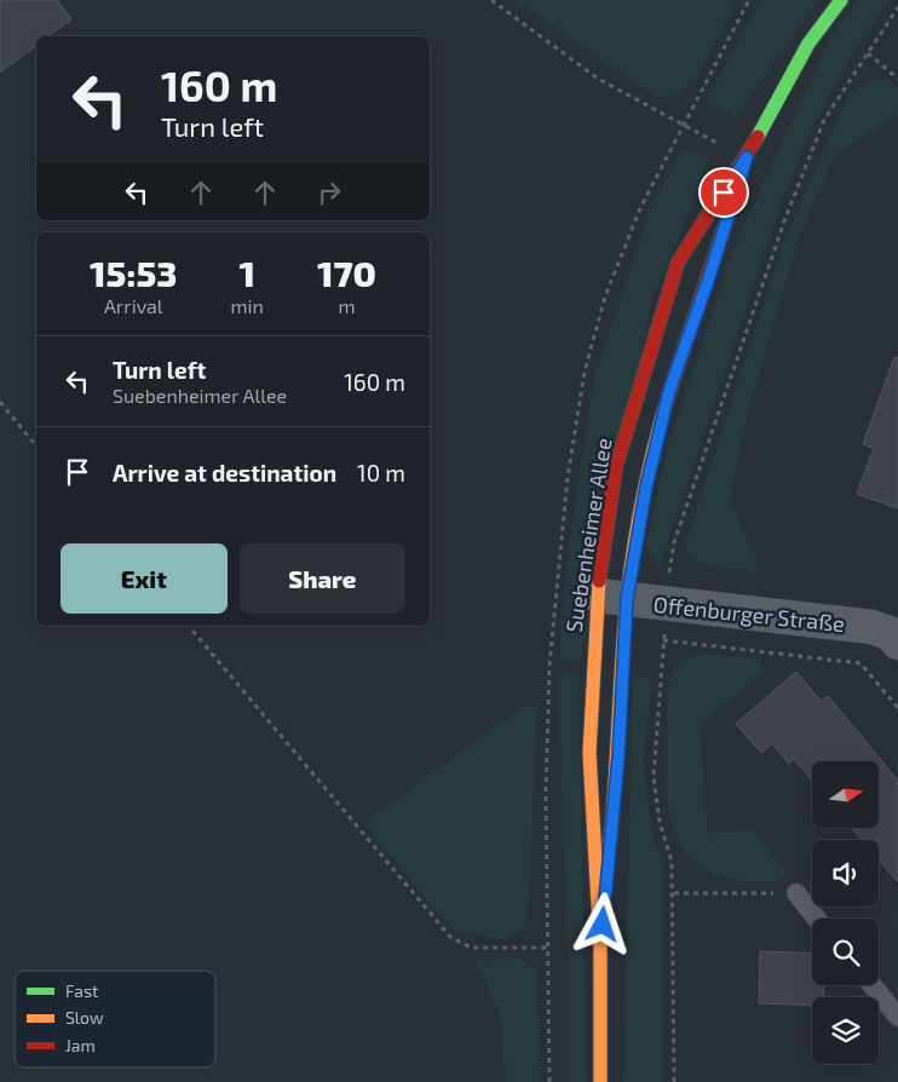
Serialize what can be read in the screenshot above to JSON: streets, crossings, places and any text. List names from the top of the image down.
{
  "streets": {
    "main road": ["Suebenheimer Allee"],
    "street": ["Offenburger Straße"]
  },
  "crossings": [
    ["Suebenheimer Allee", "Offenburger Straße"]
  ],
  "legend": ["Fast", "Slow", "Jam"],
  "north": "right",
  "page": {
    "turn": ["160 m", "Turn left"],
    "eta": [
      "15:53",
      "Arrival",
      "1",
      "min",
      "170",
      "m"
    ],
    "list": [
      {
        "name": "Turn left",
        "note": "Suebenheimer Allee",
        "value": "160 m"
      },
      {
        "name": "Arrive at destination",
        "value": "10 m"
      }
    ],
    "buttons": ["Exit", "Share"]
  }
}
